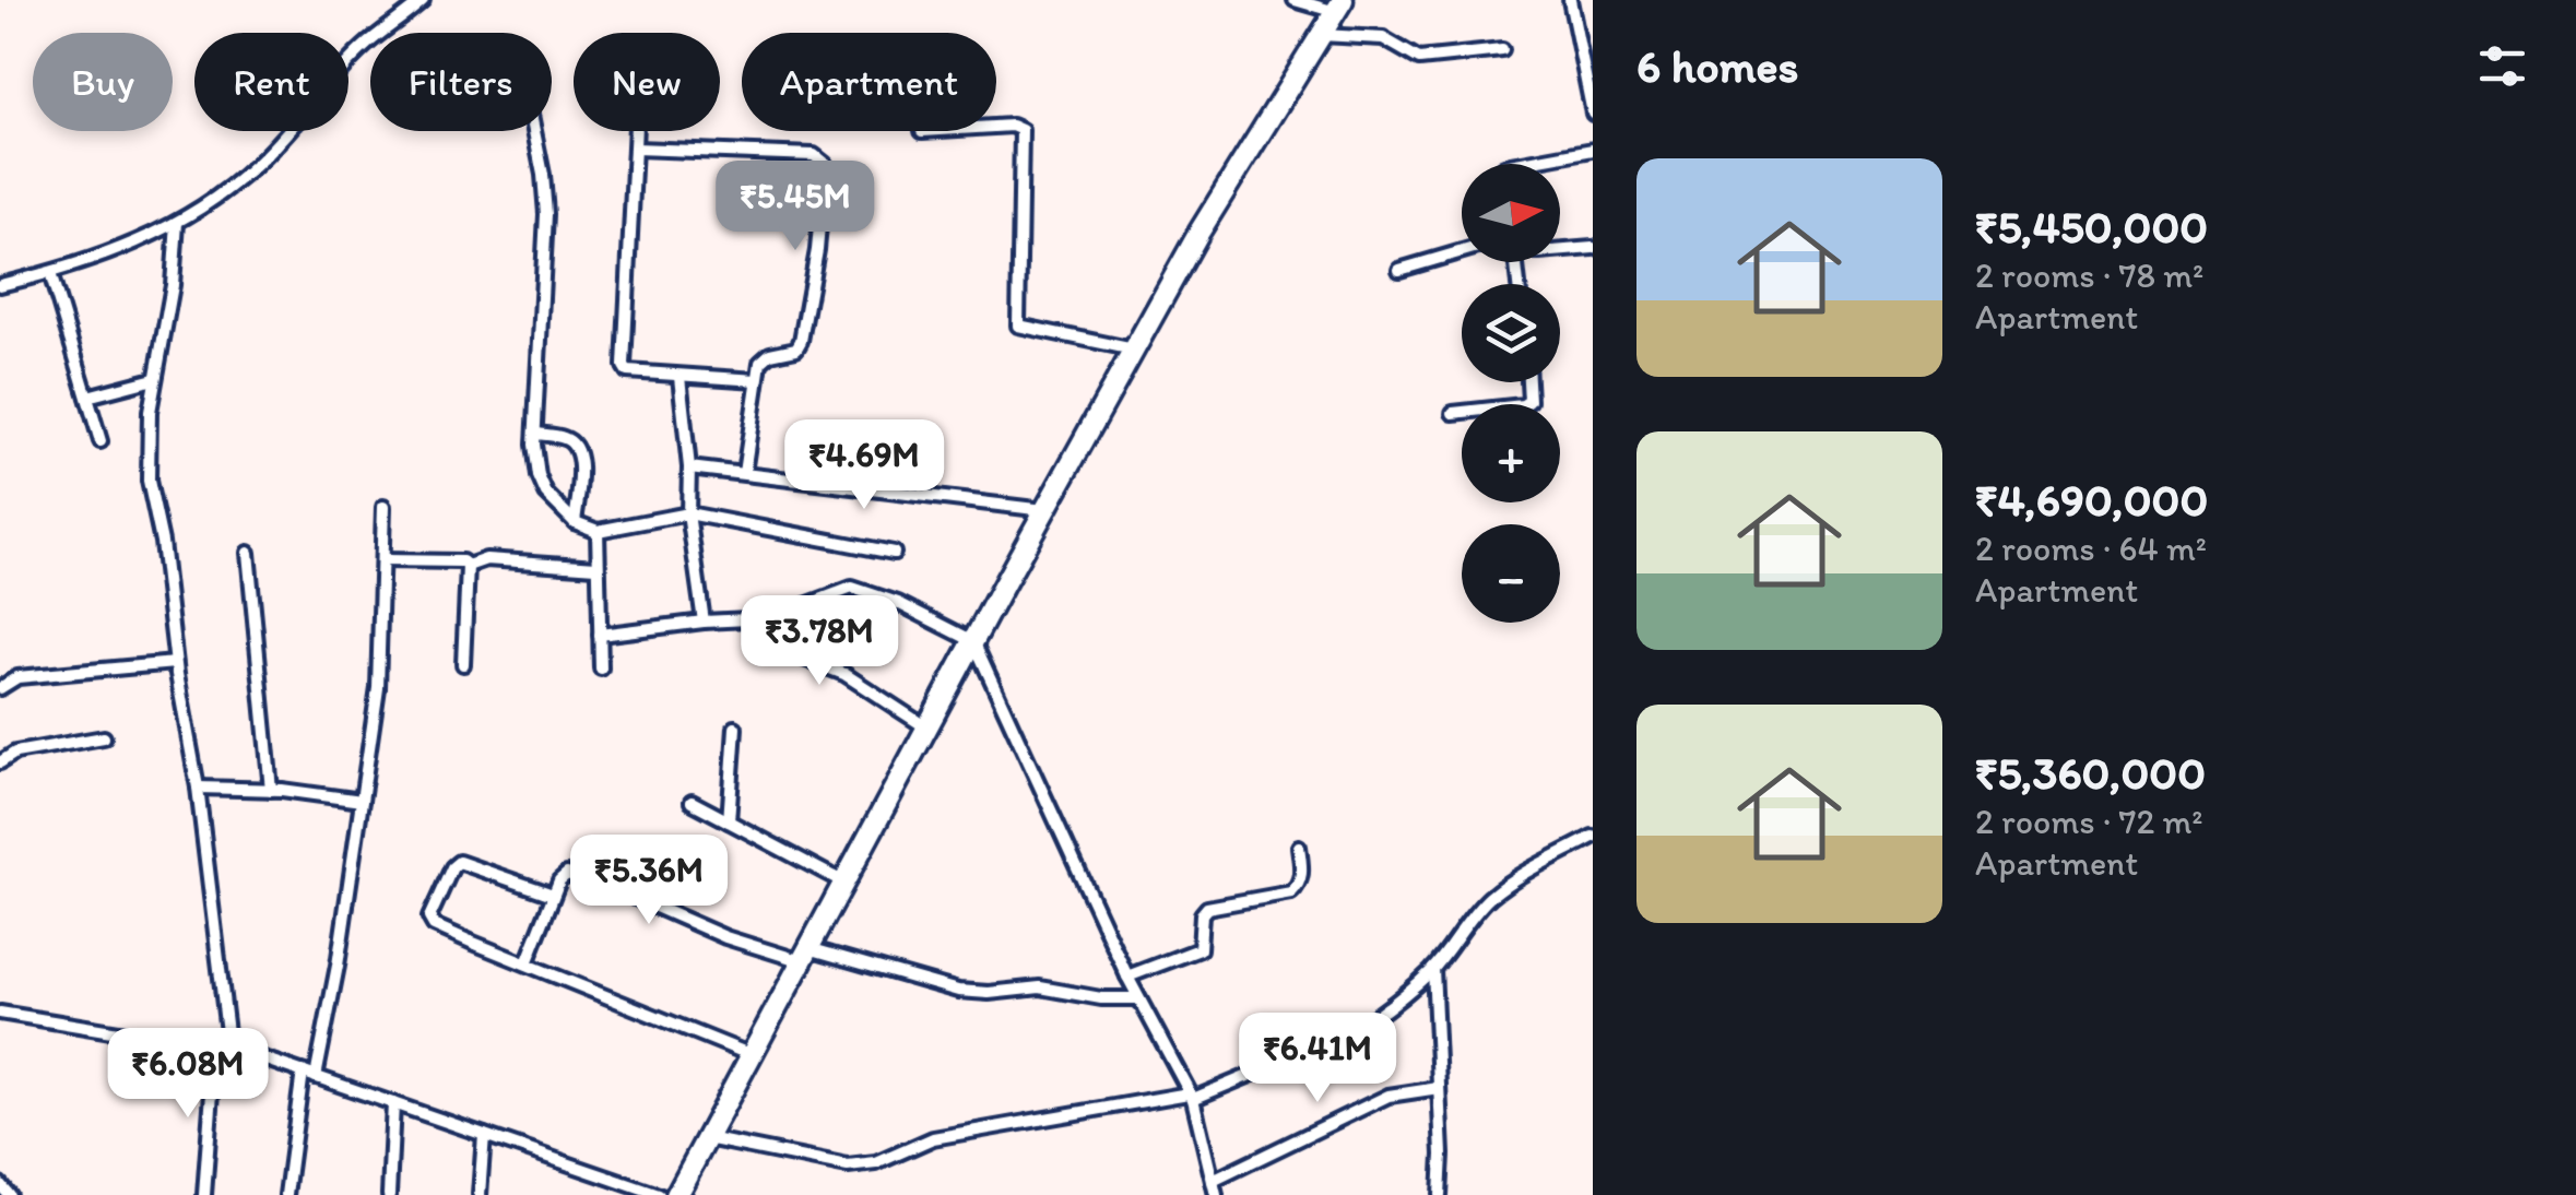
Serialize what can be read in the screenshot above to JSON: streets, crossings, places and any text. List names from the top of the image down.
{
  "north": "right",
  "page": {
    "heading": "6 homes",
    "chip": [
      "Buy",
      "Rent",
      "Filters",
      "New",
      "Apartment"
    ],
    "list": [
      {
        "name": "₹5,450,000",
        "note": "2 rooms · 78 m² · Apartment"
      },
      {
        "name": "₹4,690,000",
        "note": "2 rooms · 64 m² · Apartment"
      },
      {
        "name": "₹5,360,000",
        "note": "2 rooms · 72 m² · Apartment"
      }
    ],
    "price": [
      "₹5.45M",
      "₹4.69M",
      "₹3.78M",
      "₹5.36M",
      "₹6.41M",
      "₹6.08M"
    ],
    "map_buttons": ["+", "−"]
  }
}
